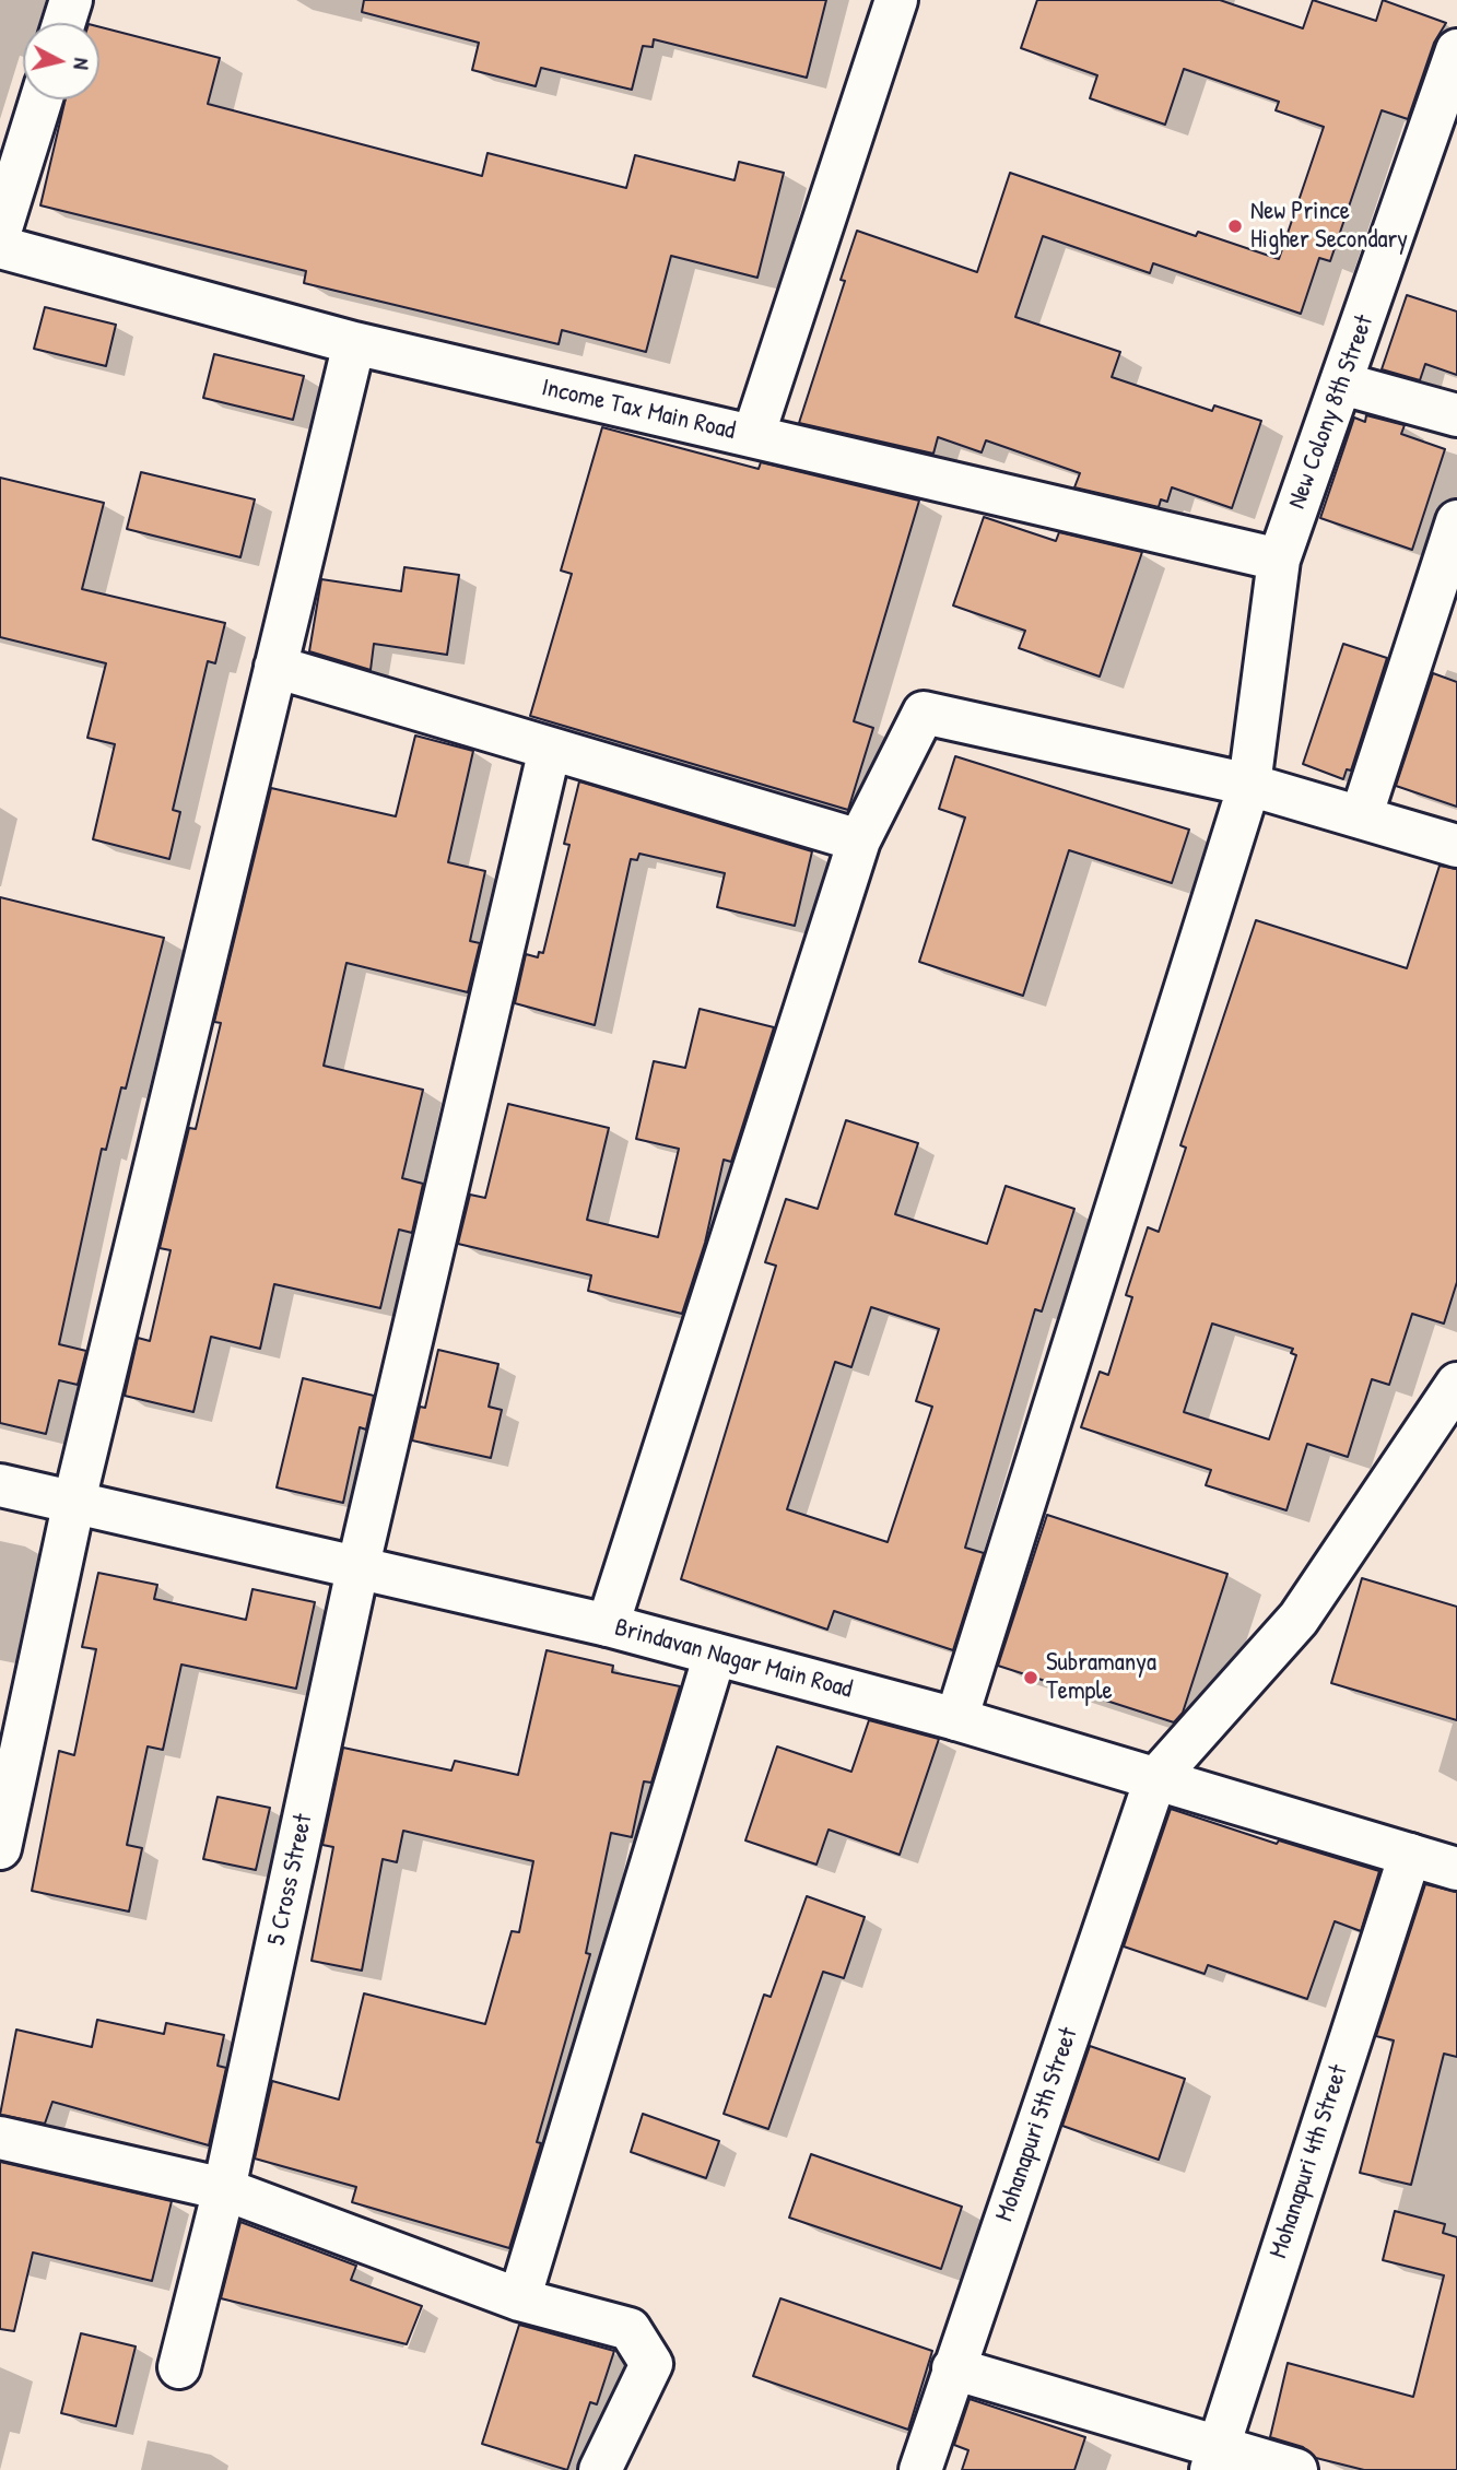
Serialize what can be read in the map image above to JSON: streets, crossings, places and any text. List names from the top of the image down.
{
  "streets": {
    "street": [
      "Income Tax Main Road",
      "New Colony 8th Street",
      "Brindavan Nagar Main Road",
      "5 Cross Street",
      "Mohanapuri 5th Street",
      "Mohanapuri 4th Street"
    ]
  },
  "crossings": [
    ["Income Tax Main Road", "New Colony 8th Street"],
    ["New Colony 8th Street", "Brindavan Nagar Main Road"],
    ["Brindavan Nagar Main Road", "5 Cross Street"],
    ["Brindavan Nagar Main Road", "Mohanapuri 5th Street"],
    ["Brindavan Nagar Main Road", "Mohanapuri 4th Street"]
  ],
  "places": ["New Prince Higher Secondary", "Subramanya Temple"],
  "north": "right"
}
